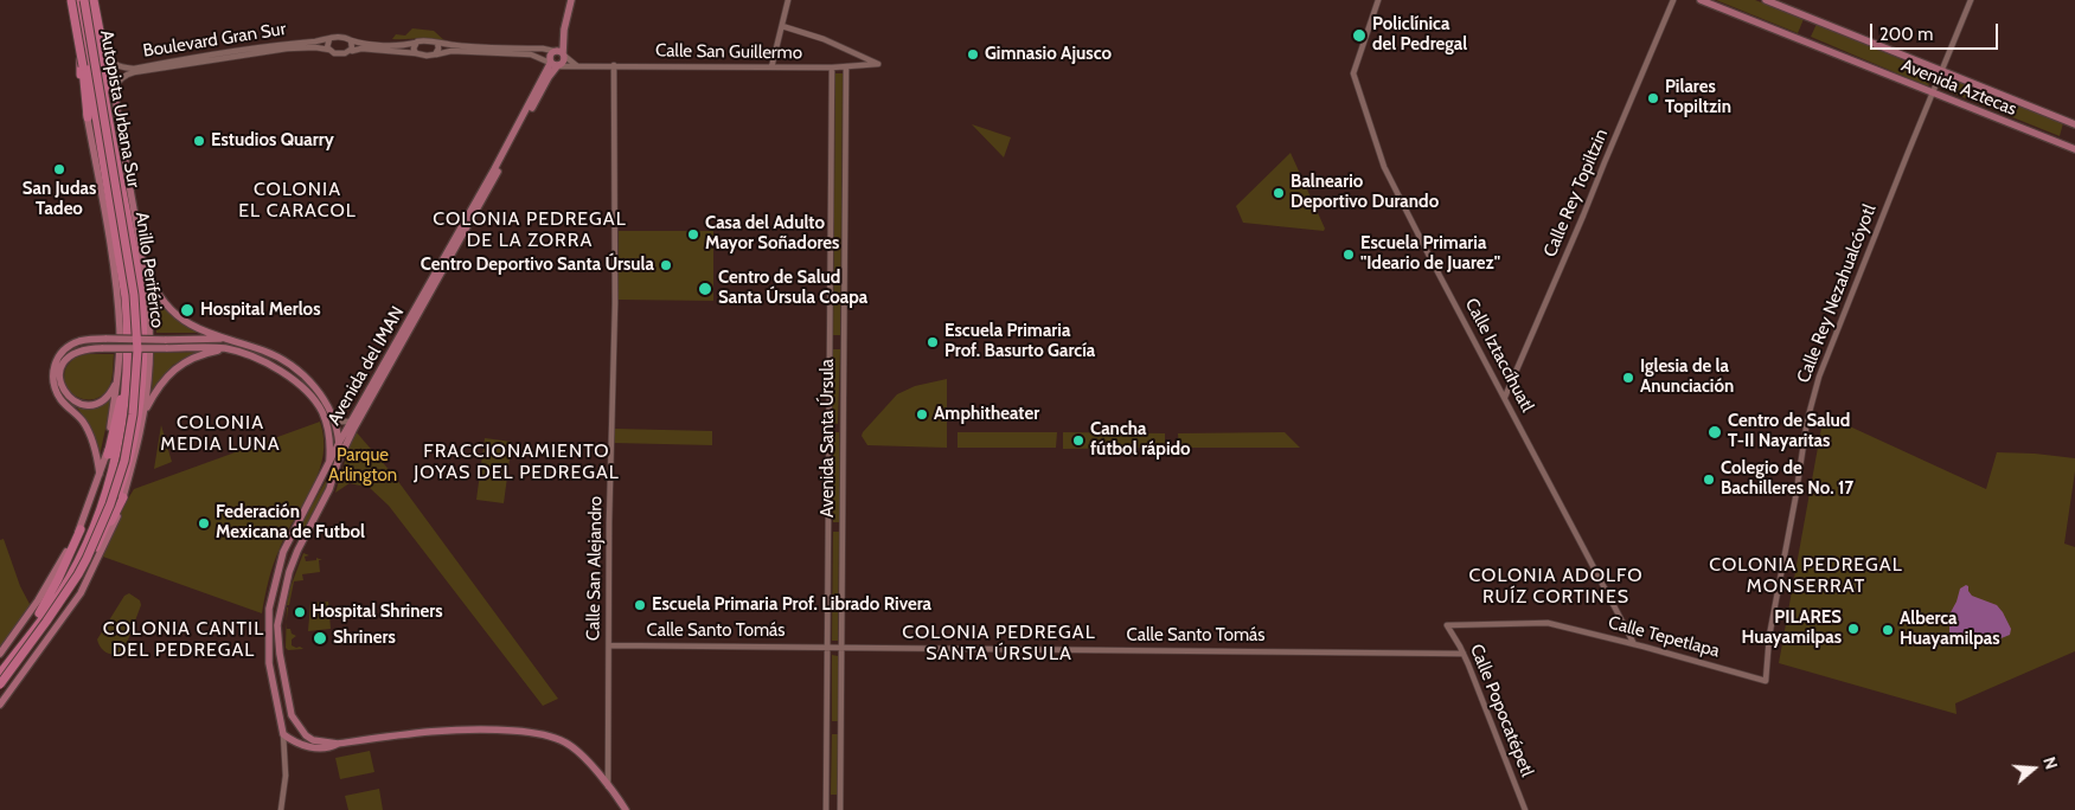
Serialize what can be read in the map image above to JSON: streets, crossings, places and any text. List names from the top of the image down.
{
  "streets": {
    "highway": ["Autopista Urbana Sur", "Anillo Periférico"],
    "main road": ["Avenida Aztecas", "Avenida del IMAN"],
    "street": [
      "Boulevard Gran Sur",
      "Calle San Guillermo",
      "Calle Rey Topiltzin",
      "Calle Rey Nezahualcóyotl",
      "Calle Iztaccíhuatl",
      "Avenida Santa Úrsula",
      "Calle San Alejandro",
      "Calle Santo Tomás",
      "Calle Tepetlapa",
      "Calle Popocatépetl"
    ]
  },
  "crossings": [
    ["Calle San Guillermo", "Avenida del IMAN"],
    ["Calle San Guillermo", "Avenida Santa Úrsula"],
    ["Calle San Guillermo", "Calle San Alejandro"],
    ["Avenida Aztecas", "Calle Rey Nezahualcóyotl"],
    ["Autopista Urbana Sur", "Anillo Periférico"],
    ["Calle Rey Topiltzin", "Calle Iztaccíhuatl"],
    ["Calle Rey Nezahualcóyotl", "Calle Tepetlapa"],
    ["Calle Iztaccíhuatl", "Calle Tepetlapa"],
    ["Avenida Santa Úrsula", "Calle Santo Tomás"],
    ["Calle San Alejandro", "Calle Santo Tomás"],
    ["Calle Santo Tomás", "Calle Popocatépetl"],
    ["Calle Tepetlapa", "Calle Popocatépetl"]
  ],
  "districts": [
    "COLONIA EL CARACOL",
    "COLONIA PEDREGAL DE LA ZORRA",
    "COLONIA MEDIA LUNA",
    "FRACCIONAMIENTO JOYAS DEL PEDREGAL",
    "COLONIA PEDREGAL MONSERRAT",
    "COLONIA ADOLFO RUÍZ CORTINES",
    "COLONIA CANTIL DEL PEDREGAL",
    "COLONIA PEDREGAL SANTA ÚRSULA"
  ],
  "parks": ["Parque Arlington"],
  "places": [
    "Policlínica del Pedregal",
    "Gimnasio Ajusco",
    "Pilares Topiltzin",
    "Estudios Quarry",
    "San Judas Tadeo",
    "Balneario Deportivo Durando",
    "Casa del Adulto Mayor Soñadores",
    "Escuela Primaria \"Ideario de Juarez\"",
    "Centro Deportivo Santa Úrsula",
    "Centro de Salud Santa Úrsula Coapa",
    "Hospital Merlos",
    "Escuela Primaria Prof. Basurto García",
    "Iglesia de la Anunciación",
    "Amphitheater",
    "Centro de Salud T-II Nayaritas",
    "Cancha fútbol rápido",
    "Colegio de Bachilleres No. 17",
    "Federación Mexicana de Futbol",
    "Escuela Primaria Prof. Librado Rivera",
    "Hospital Shriners",
    "PILARES Huayamilpas",
    "Alberca Huayamilpas",
    "Shriners"
  ],
  "scale_bar": "200 m",
  "north": "right"
}
